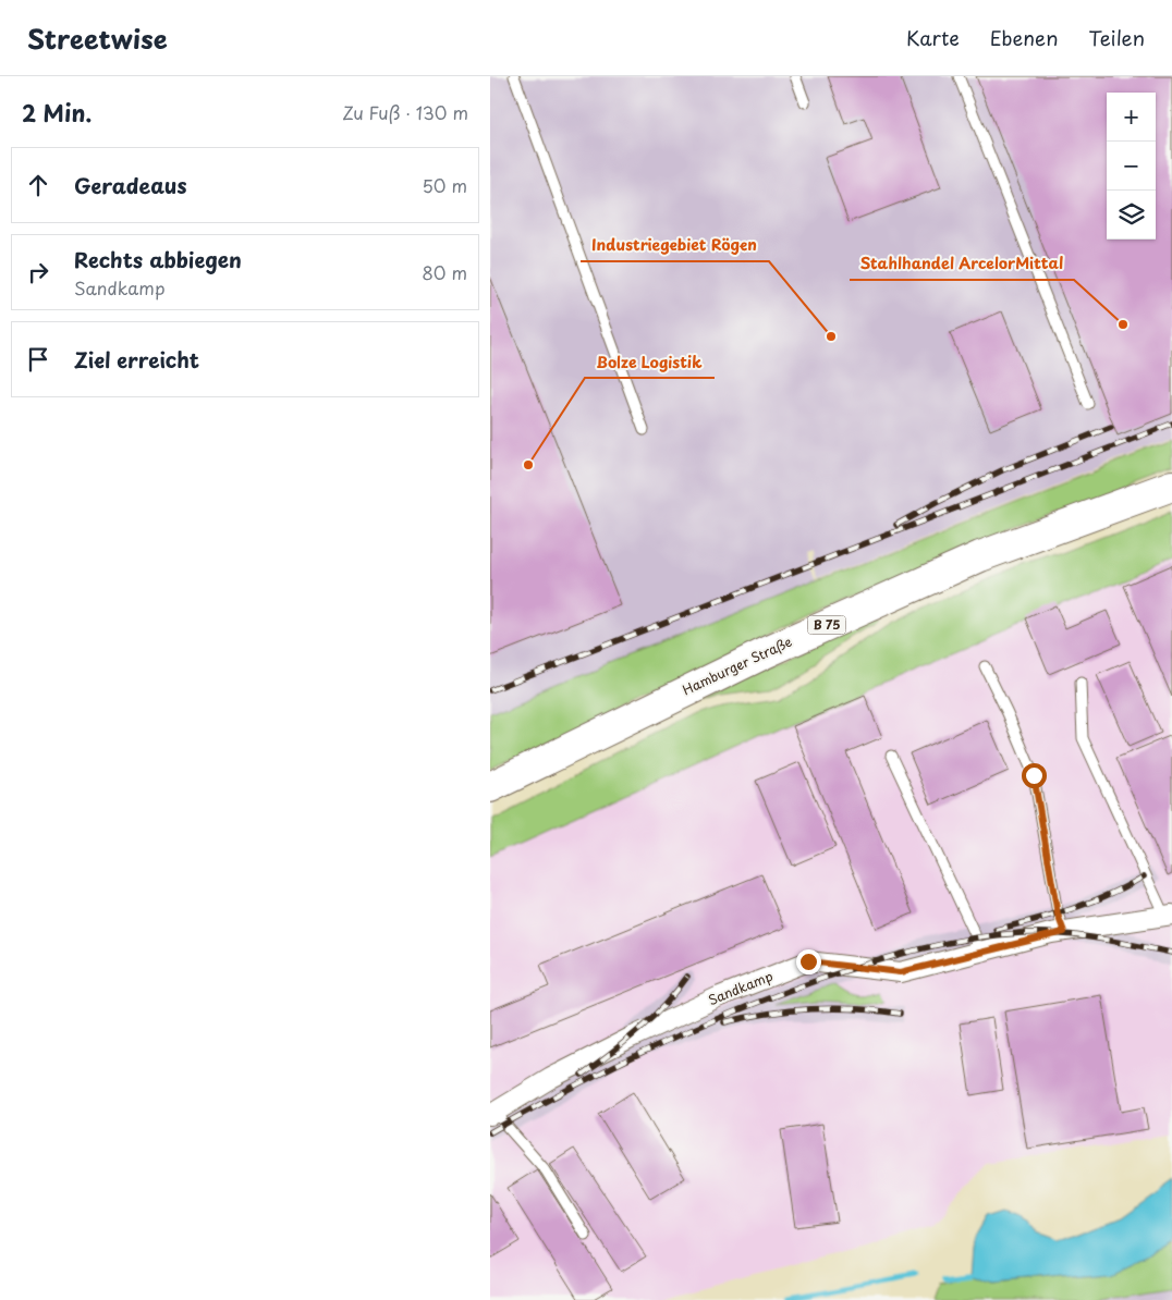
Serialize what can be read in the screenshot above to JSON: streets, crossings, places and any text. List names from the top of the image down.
{
  "streets": {
    "main road": ["B 75", "Hamburger Straße"],
    "street": ["Sandkamp"]
  },
  "places": ["Stahlhandel ArcelorMittal", "Industriegebiet Rögen", "Bolze Logistik"],
  "page": {
    "header": "Streetwise",
    "nav": ["Karte", "Ebenen", "Teilen"],
    "heading": ["2 Min.", "Zu Fuß · 130 m"],
    "map_buttons": ["+", "−"],
    "list": [
      ["Geradeaus", "50 m"],
      ["Rechts abbiegen", "Sandkamp", "80 m"],
      "Ziel erreicht"
    ]
  }
}
